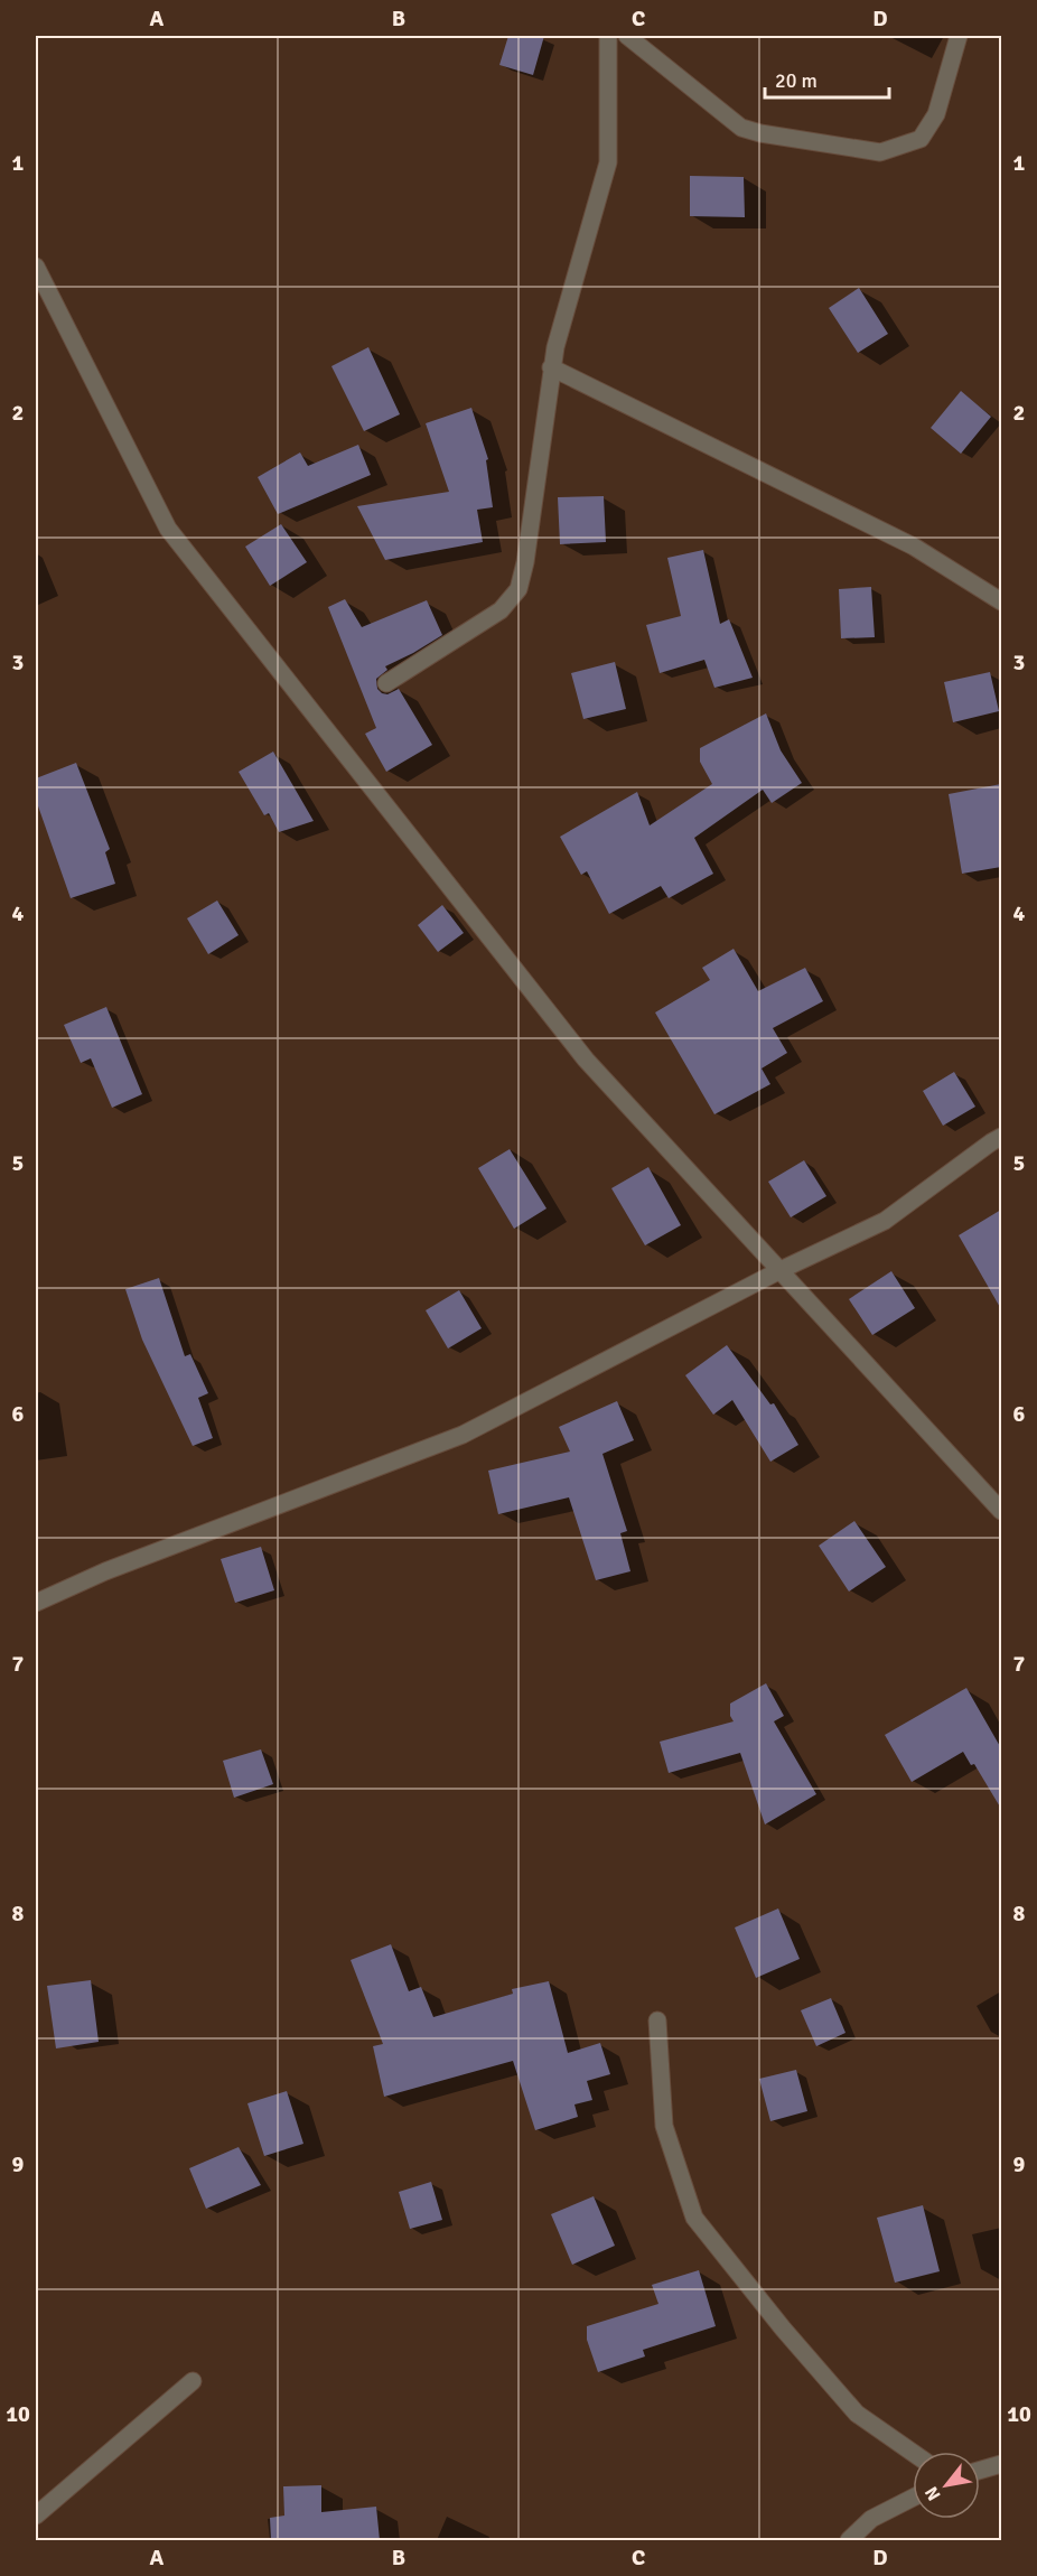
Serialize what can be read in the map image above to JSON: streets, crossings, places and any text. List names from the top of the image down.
{
  "scale_bar": "20 m",
  "north": "bottom left",
  "grid": {
    "columns": [
      "A",
      "B",
      "C",
      "D"
    ],
    "rows": [
      "1",
      "2",
      "3",
      "4",
      "5",
      "6",
      "7",
      "8",
      "9",
      "10"
    ]
  }
}
